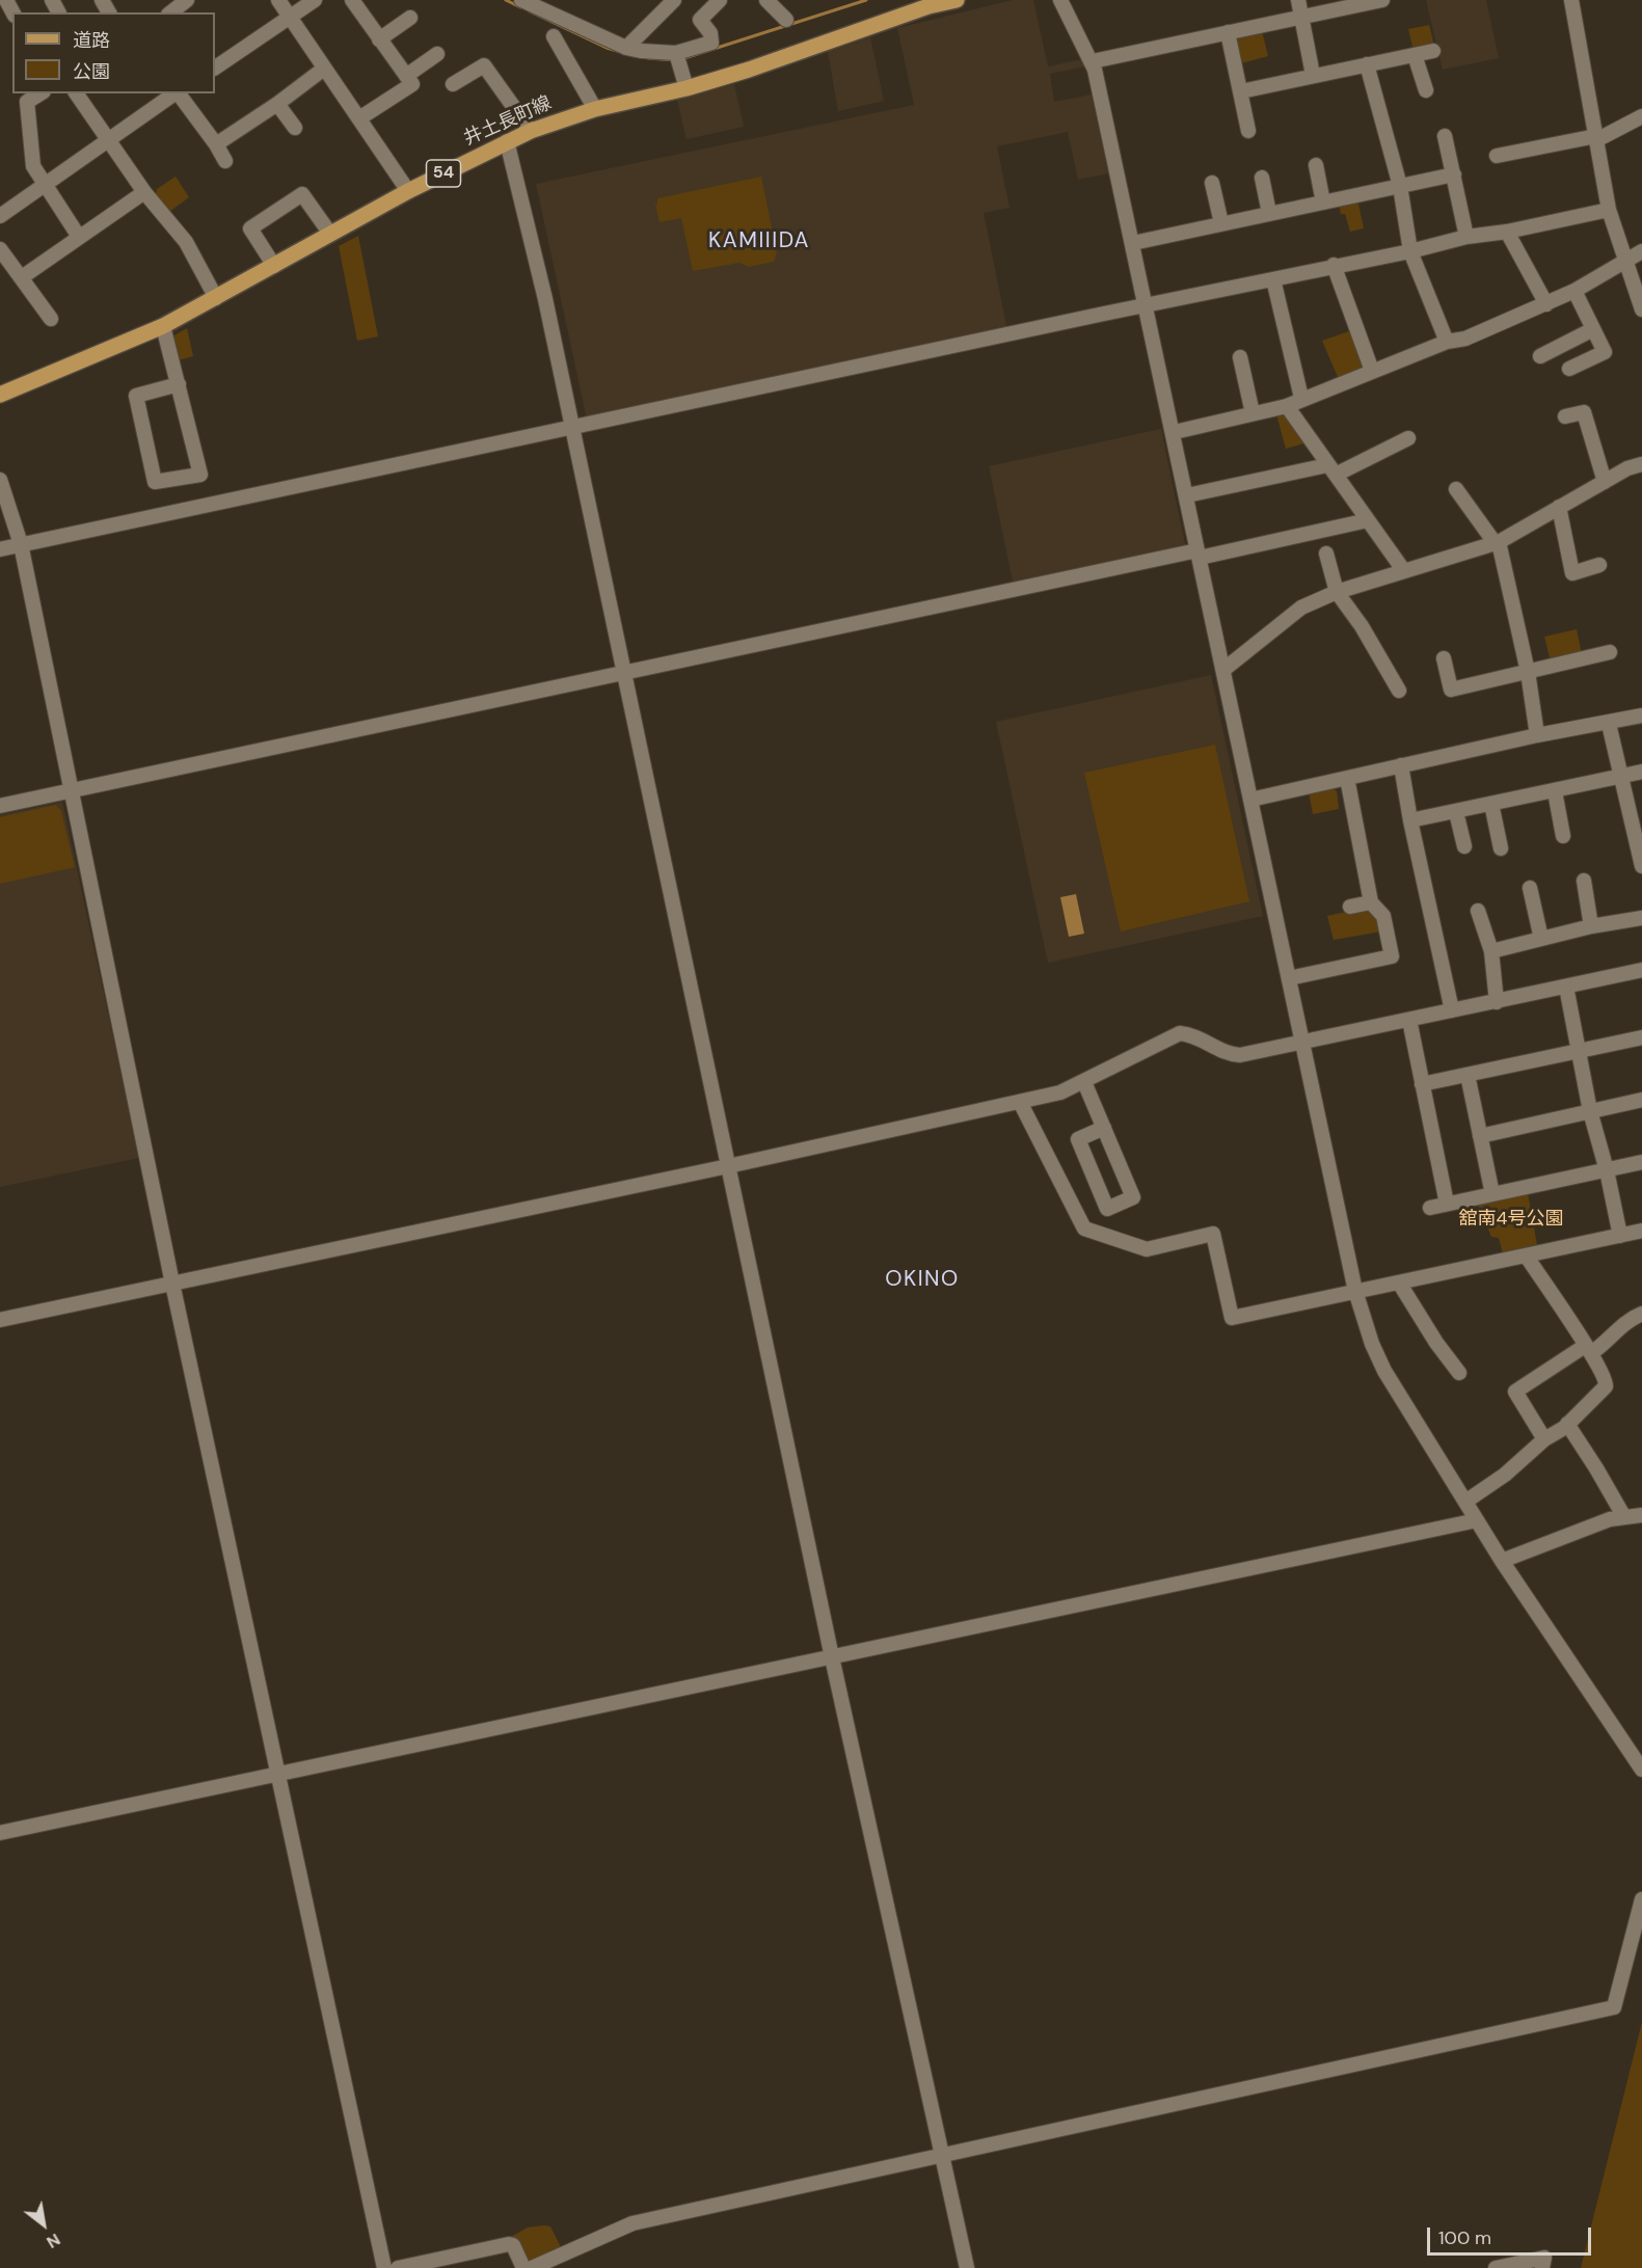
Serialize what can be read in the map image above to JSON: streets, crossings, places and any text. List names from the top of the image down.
{
  "streets": {
    "main road": ["井土長町線", "54"]
  },
  "districts": ["KAMIIIDA", "OKINO"],
  "parks": ["舘南4号公園"],
  "legend": ["道路", "公園"],
  "scale_bar": "100 m",
  "north": "bottom right"
}
